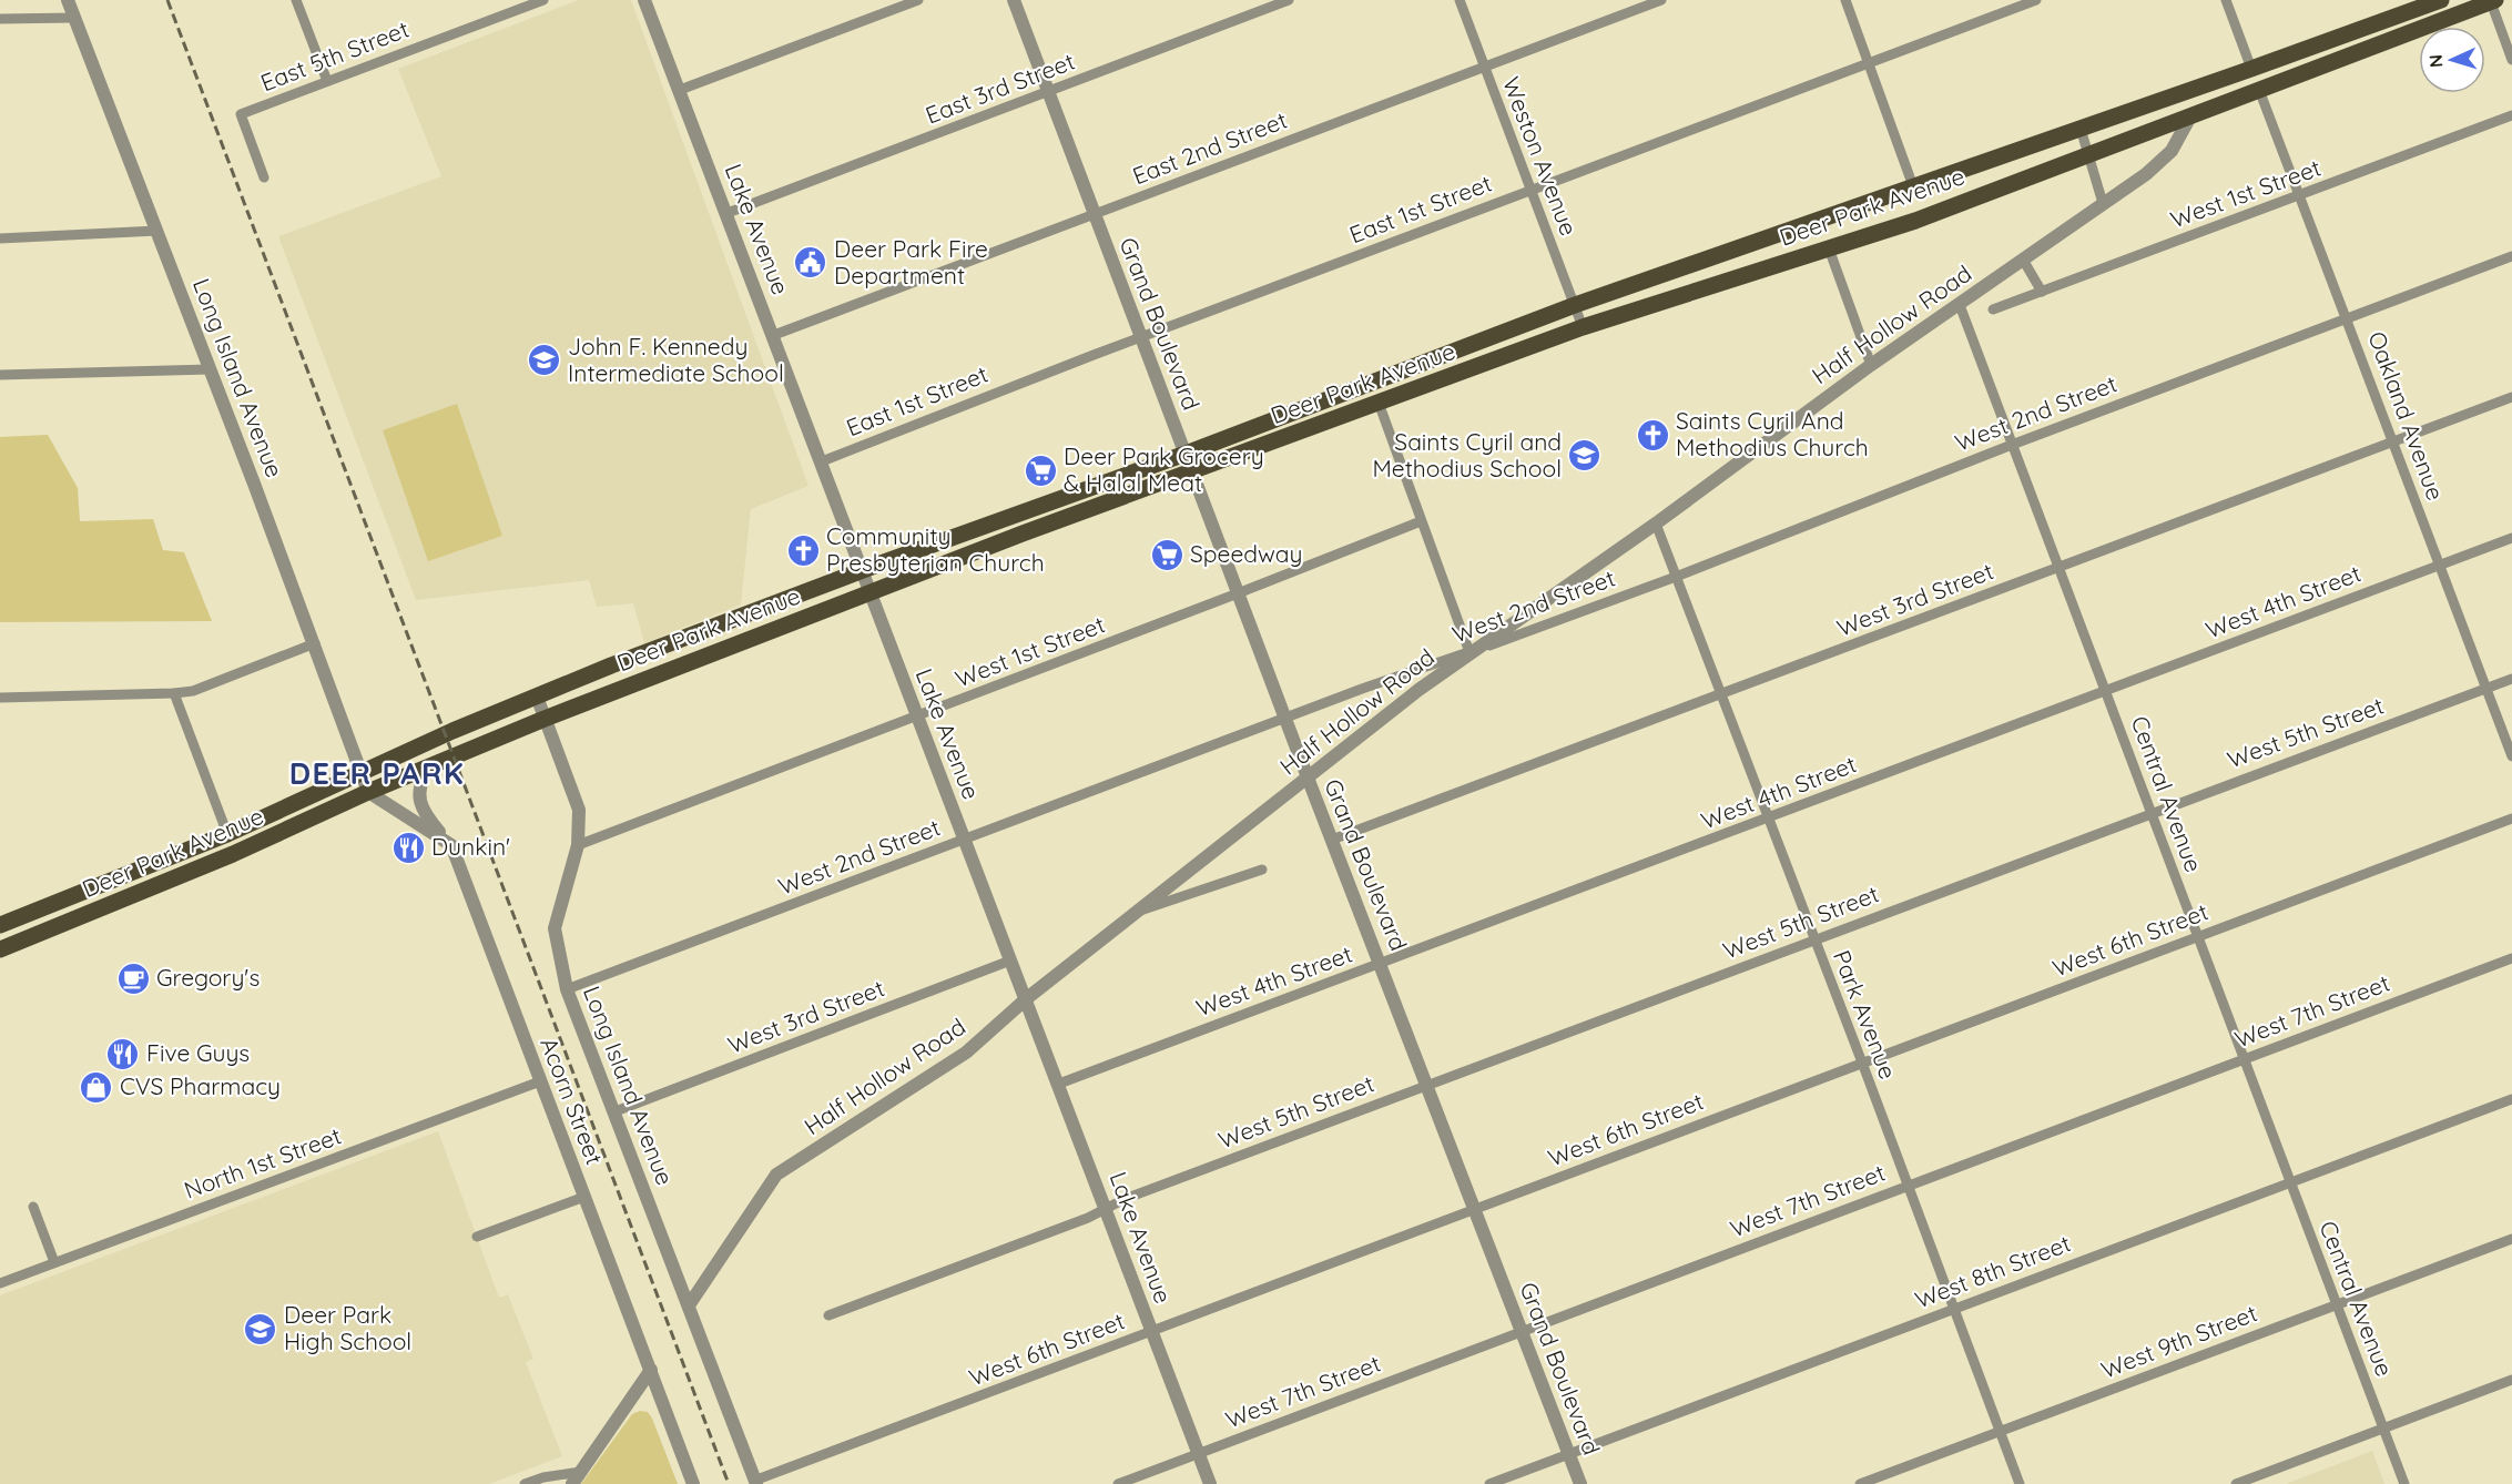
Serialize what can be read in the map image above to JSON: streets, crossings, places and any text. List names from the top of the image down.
{
  "streets": {
    "main road": ["Deer Park Avenue"],
    "street": [
      "East 5th Street",
      "East 3rd Street",
      "East 2nd Street",
      "Weston Avenue",
      "West 1st Street",
      "East 1st Street",
      "Lake Avenue",
      "Grand Boulevard",
      "Half Hollow Road",
      "Long Island Avenue",
      "West 2nd Street",
      "Oakland Avenue",
      "West 3rd Street",
      "West 4th Street",
      "West 5th Street",
      "Central Avenue",
      "West 6th Street",
      "West 7th Street",
      "Park Avenue",
      "Acorn Street",
      "North 1st Street",
      "West 8th Street",
      "West 9th Street"
    ]
  },
  "crossings": [
    ["East 3rd Street", "Lake Avenue"],
    ["East 3rd Street", "Grand Boulevard"],
    ["East 2nd Street", "Weston Avenue"],
    ["East 2nd Street", "Lake Avenue"],
    ["East 2nd Street", "Grand Boulevard"],
    ["Weston Avenue", "Deer Park Avenue"],
    ["Weston Avenue", "East 1st Street"],
    ["West 1st Street", "Lake Avenue"],
    ["West 1st Street", "Grand Boulevard"],
    ["West 1st Street", "Long Island Avenue"],
    ["West 1st Street", "Oakland Avenue"],
    ["Deer Park Avenue", "Lake Avenue"],
    ["Deer Park Avenue", "Grand Boulevard"],
    ["Deer Park Avenue", "Half Hollow Road"],
    ["Deer Park Avenue", "Long Island Avenue"],
    ["Deer Park Avenue", "Oakland Avenue"],
    ["East 1st Street", "Lake Avenue"],
    ["East 1st Street", "Grand Boulevard"],
    ["Lake Avenue", "Half Hollow Road"],
    ["Lake Avenue", "West 2nd Street"],
    ["Lake Avenue", "West 3rd Street"],
    ["Lake Avenue", "West 4th Street"],
    ["Lake Avenue", "West 5th Street"],
    ["Lake Avenue", "West 6th Street"],
    ["Lake Avenue", "West 7th Street"],
    ["Grand Boulevard", "Half Hollow Road"],
    ["Grand Boulevard", "West 2nd Street"],
    ["Grand Boulevard", "West 3rd Street"],
    ["Grand Boulevard", "West 4th Street"],
    ["Grand Boulevard", "West 5th Street"],
    ["Grand Boulevard", "West 6th Street"],
    ["Grand Boulevard", "West 7th Street"],
    ["Grand Boulevard", "West 8th Street"],
    ["Half Hollow Road", "Long Island Avenue"],
    ["Half Hollow Road", "West 2nd Street"],
    ["Half Hollow Road", "Central Avenue"],
    ["Half Hollow Road", "Park Avenue"],
    ["Long Island Avenue", "West 2nd Street"],
    ["Long Island Avenue", "West 3rd Street"],
    ["Long Island Avenue", "West 6th Street"],
    ["West 2nd Street", "Oakland Avenue"],
    ["West 2nd Street", "Central Avenue"],
    ["West 2nd Street", "Park Avenue"],
    ["Oakland Avenue", "West 3rd Street"],
    ["Oakland Avenue", "West 4th Street"],
    ["Oakland Avenue", "West 5th Street"],
    ["West 3rd Street", "Central Avenue"],
    ["West 3rd Street", "Park Avenue"],
    ["West 4th Street", "Central Avenue"],
    ["West 4th Street", "Park Avenue"],
    ["West 5th Street", "Central Avenue"],
    ["West 5th Street", "Park Avenue"],
    ["Central Avenue", "West 6th Street"],
    ["Central Avenue", "West 7th Street"],
    ["Central Avenue", "West 8th Street"],
    ["Central Avenue", "West 9th Street"],
    ["West 6th Street", "Park Avenue"],
    ["West 7th Street", "Park Avenue"],
    ["Park Avenue", "West 8th Street"],
    ["Park Avenue", "West 9th Street"],
    ["Acorn Street", "North 1st Street"]
  ],
  "districts": ["DEER PARK"],
  "places": {
    "public building": ["Deer Park Fire Department"],
    "school or university": ["John F. Kennedy Intermediate School", "Saints Cyril and Methodius School", "Deer Park High School"],
    "church": ["Saints Cyril And Methodius Church", "Community Presbyterian Church"],
    "supermarket": ["Deer Park Grocery & Halal Meat", "Speedway"],
    "restaurant": ["Dunkin'", "Five Guys"],
    "cafe": ["Gregory's"],
    "shop": ["CVS Pharmacy"]
  },
  "north": "left"
}
